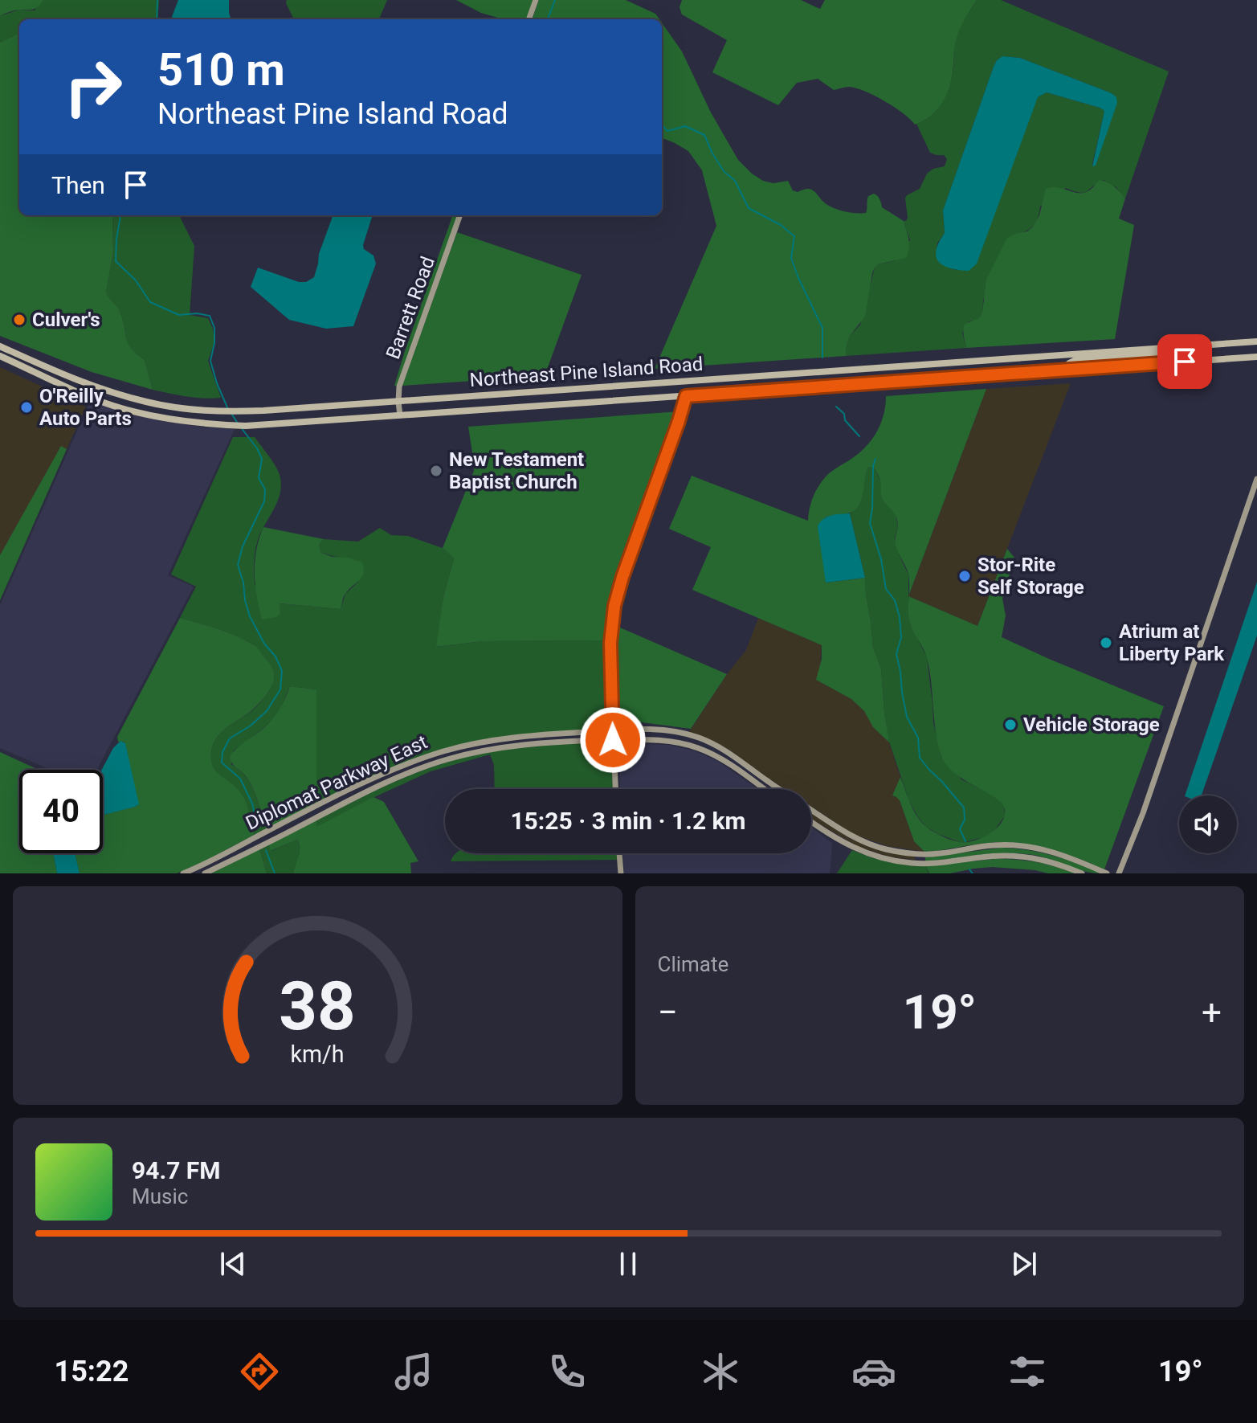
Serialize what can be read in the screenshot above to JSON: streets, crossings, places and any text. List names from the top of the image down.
{
  "streets": {
    "main road": ["Barrett Road", "Northeast Pine Island Road", "Diplomat Parkway East"]
  },
  "crossings": [
    ["Barrett Road", "Northeast Pine Island Road"]
  ],
  "places": [
    "Culver's",
    "O'Reilly Auto Parts",
    "New Testament Baptist Church",
    "Stor-Rite Self Storage",
    "Atrium at Liberty Park",
    "Vehicle Storage"
  ],
  "page": {
    "turn": ["510 m", "Northeast Pine Island Road"],
    "then": "Then",
    "limit": "40",
    "trip": "15:25 · 3 min · 1.2 km",
    "tile": "Climate",
    "heat": ["−", "19°", "+"],
    "song": ["94.7 FM", "Music"],
    "tabs": ["15:22", "19°"],
    "gauge": ["38", "km/h"]
  }
}
